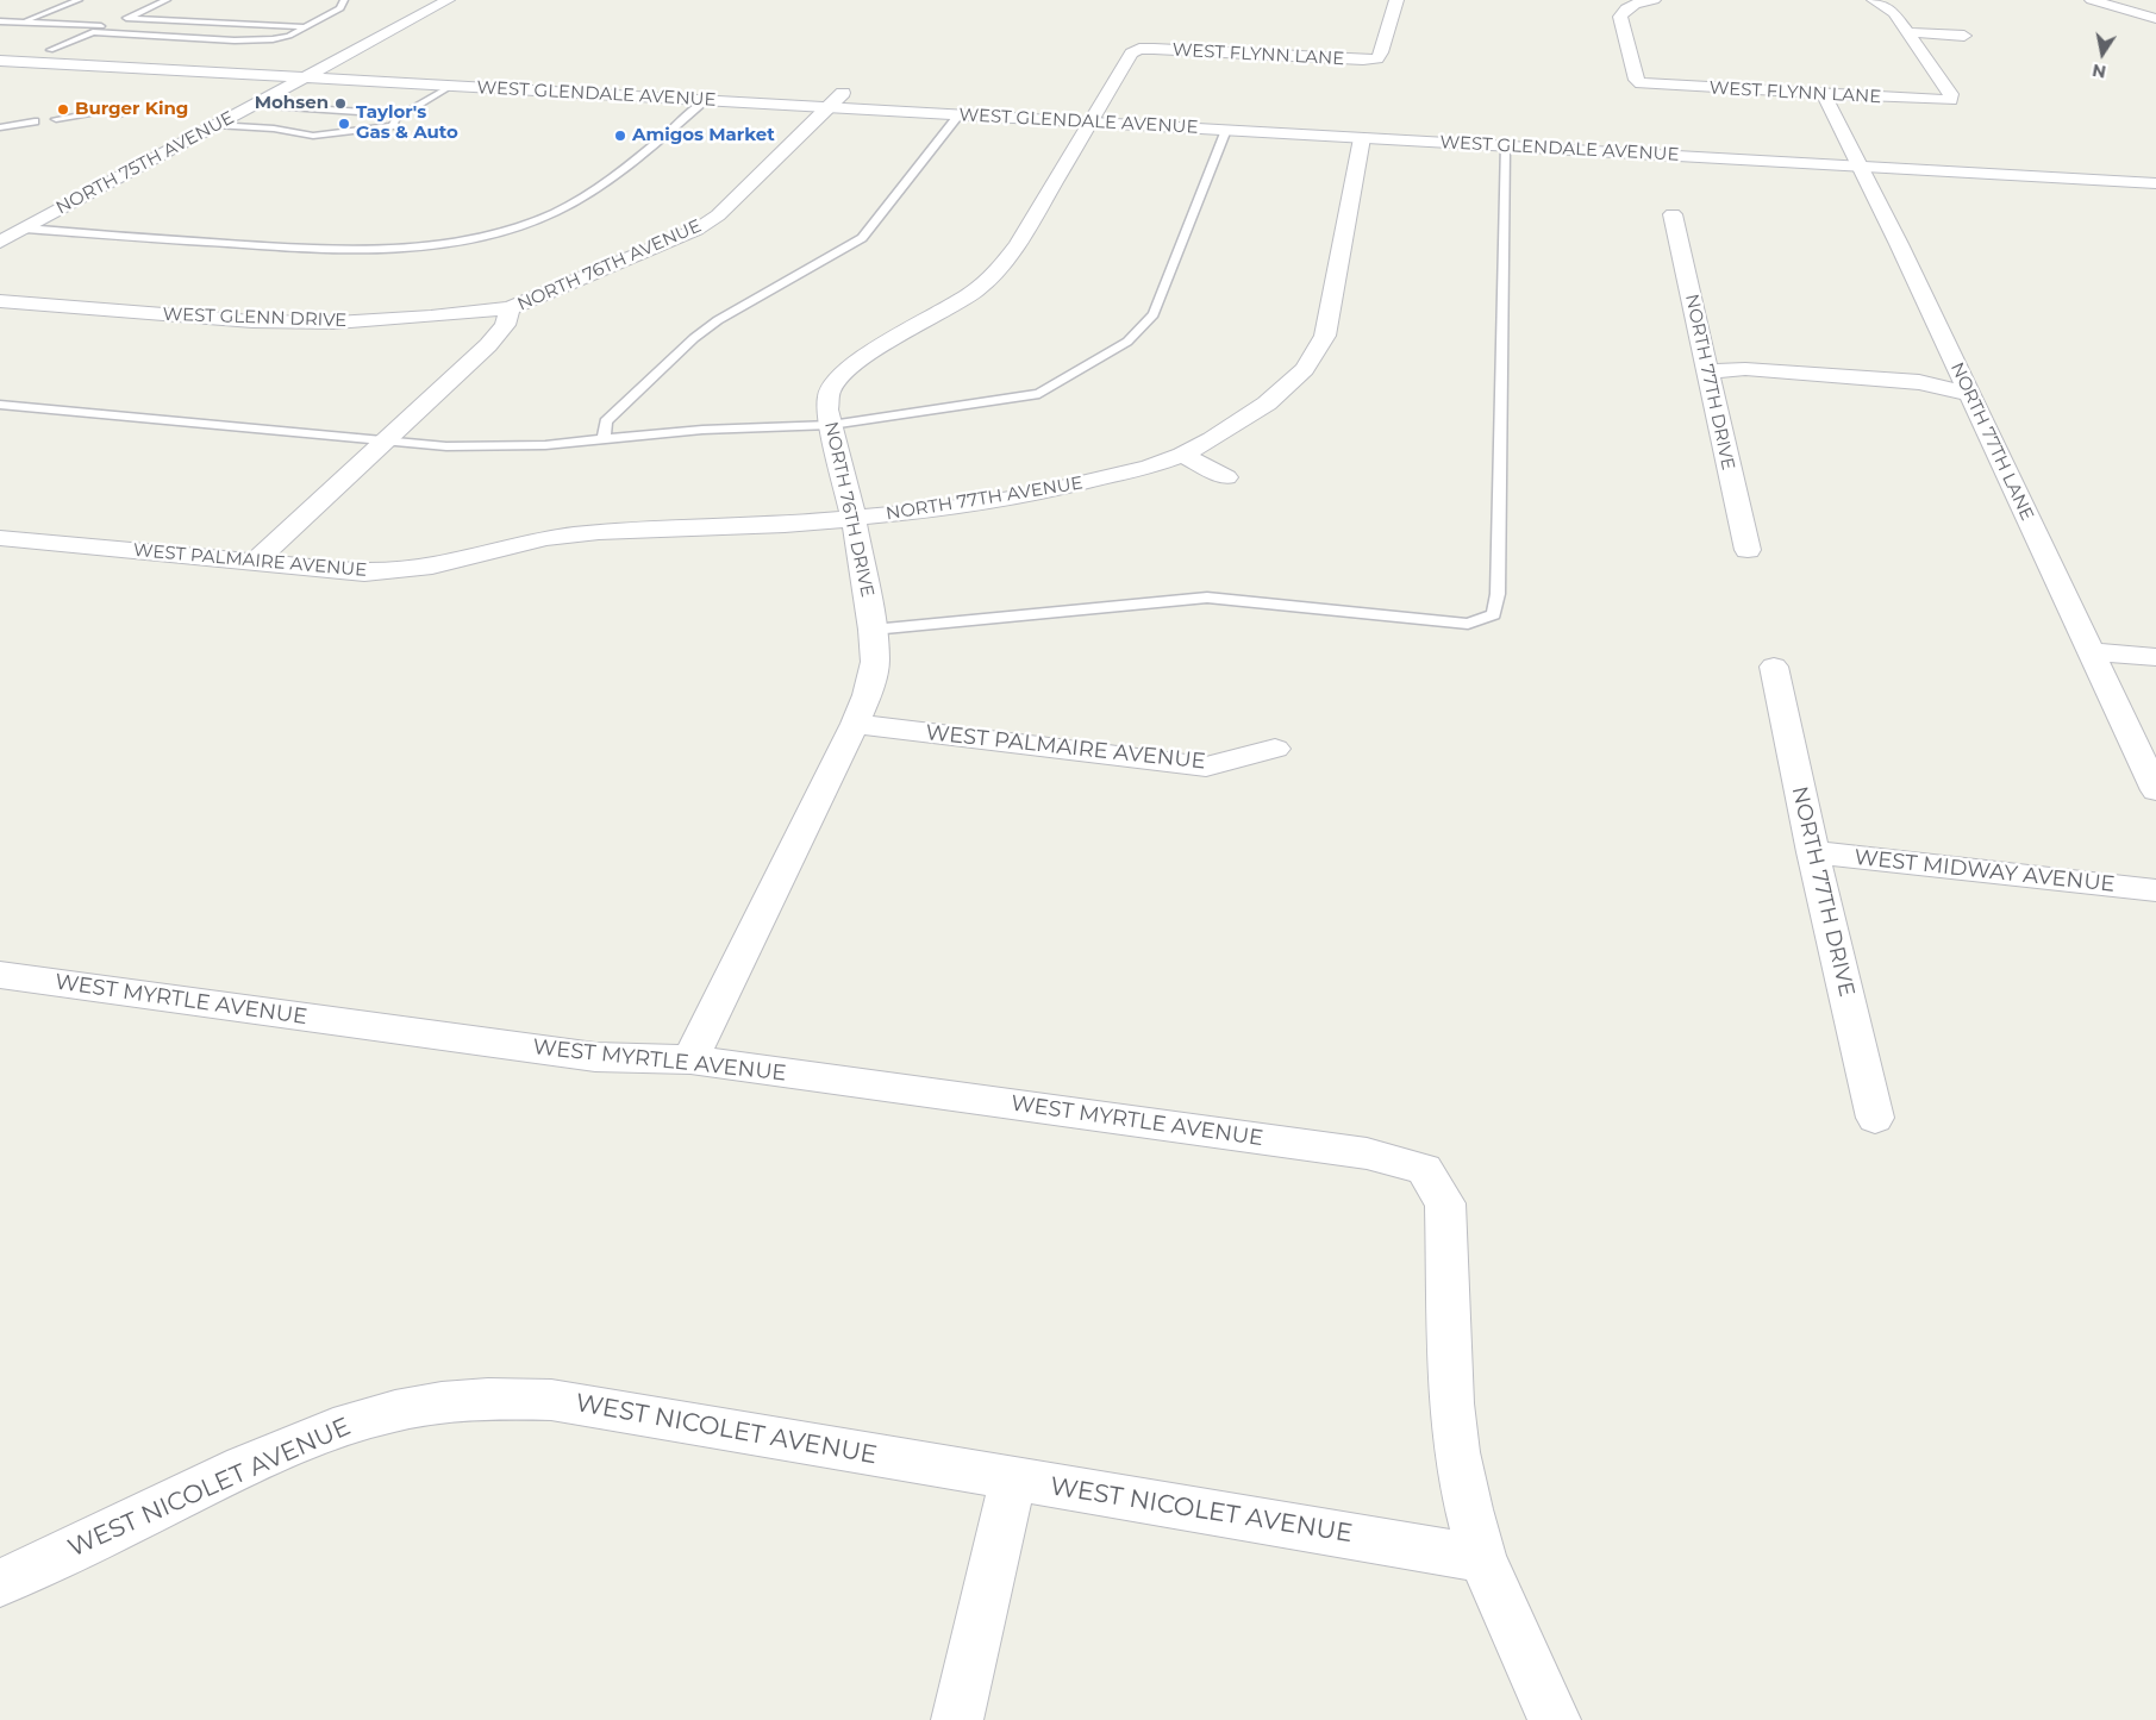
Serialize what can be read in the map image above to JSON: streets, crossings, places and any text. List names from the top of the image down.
{
  "streets": {
    "street": [
      "WEST FLYNN LANE",
      "WEST GLENDALE AVENUE",
      "NORTH 75TH AVENUE",
      "NORTH 76TH AVENUE",
      "WEST GLENN DRIVE",
      "NORTH 77TH DRIVE",
      "NORTH 77TH LANE",
      "NORTH 77TH AVENUE",
      "NORTH 76TH DRIVE",
      "WEST PALMAIRE AVENUE",
      "WEST MIDWAY AVENUE",
      "WEST MYRTLE AVENUE",
      "WEST NICOLET AVENUE"
    ]
  },
  "crossings": [
    ["WEST FLYNN LANE", "NORTH 77TH LANE"],
    ["WEST FLYNN LANE", "NORTH 76TH DRIVE"],
    ["WEST GLENDALE AVENUE", "NORTH 75TH AVENUE"],
    ["WEST GLENDALE AVENUE", "NORTH 76TH AVENUE"],
    ["WEST GLENDALE AVENUE", "NORTH 77TH LANE"],
    ["WEST GLENDALE AVENUE", "NORTH 77TH AVENUE"],
    ["WEST GLENDALE AVENUE", "NORTH 76TH DRIVE"],
    ["NORTH 76TH AVENUE", "WEST GLENN DRIVE"],
    ["NORTH 76TH AVENUE", "WEST PALMAIRE AVENUE"],
    ["NORTH 77TH DRIVE", "WEST MIDWAY AVENUE"],
    ["NORTH 77TH AVENUE", "NORTH 76TH DRIVE"],
    ["NORTH 77TH AVENUE", "WEST PALMAIRE AVENUE"],
    ["NORTH 76TH DRIVE", "WEST PALMAIRE AVENUE"],
    ["NORTH 76TH DRIVE", "WEST MYRTLE AVENUE"],
    ["WEST MYRTLE AVENUE", "WEST NICOLET AVENUE"]
  ],
  "places": [
    "Mohsen",
    "Burger King",
    "Taylor's Gas & Auto",
    "Amigos Market"
  ],
  "north": "bottom"
}
